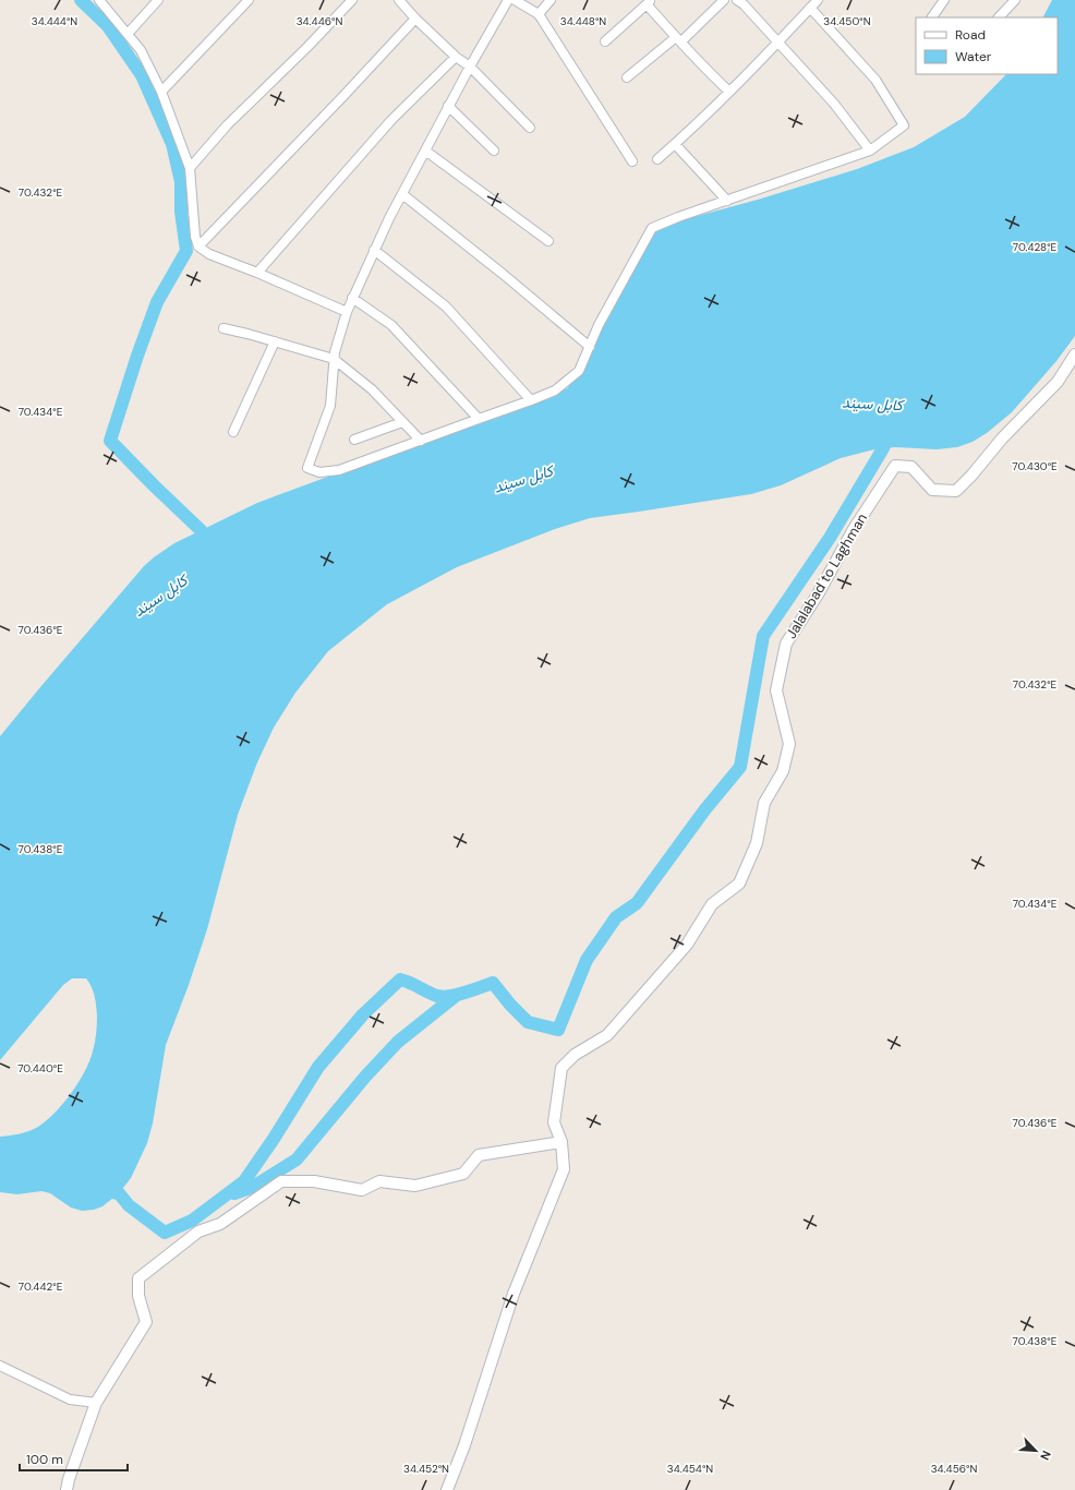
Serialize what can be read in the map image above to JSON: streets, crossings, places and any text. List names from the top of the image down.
{
  "streets": {
    "street": ["Jalalabad to Laghman"]
  },
  "water": ["کابل سيند"],
  "legend": ["Road", "Water"],
  "scale_bar": "100 m",
  "north": "bottom right",
  "coordinates": [
    "34.444°N",
    "34.446°N",
    "34.448°N",
    "34.450°N",
    "70.432°E",
    "70.428°E",
    "70.434°E",
    "70.430°E",
    "70.436°E",
    "70.438°E",
    "70.440°E",
    "70.442°E",
    "34.452°N",
    "34.454°N",
    "34.456°N"
  ]
}
